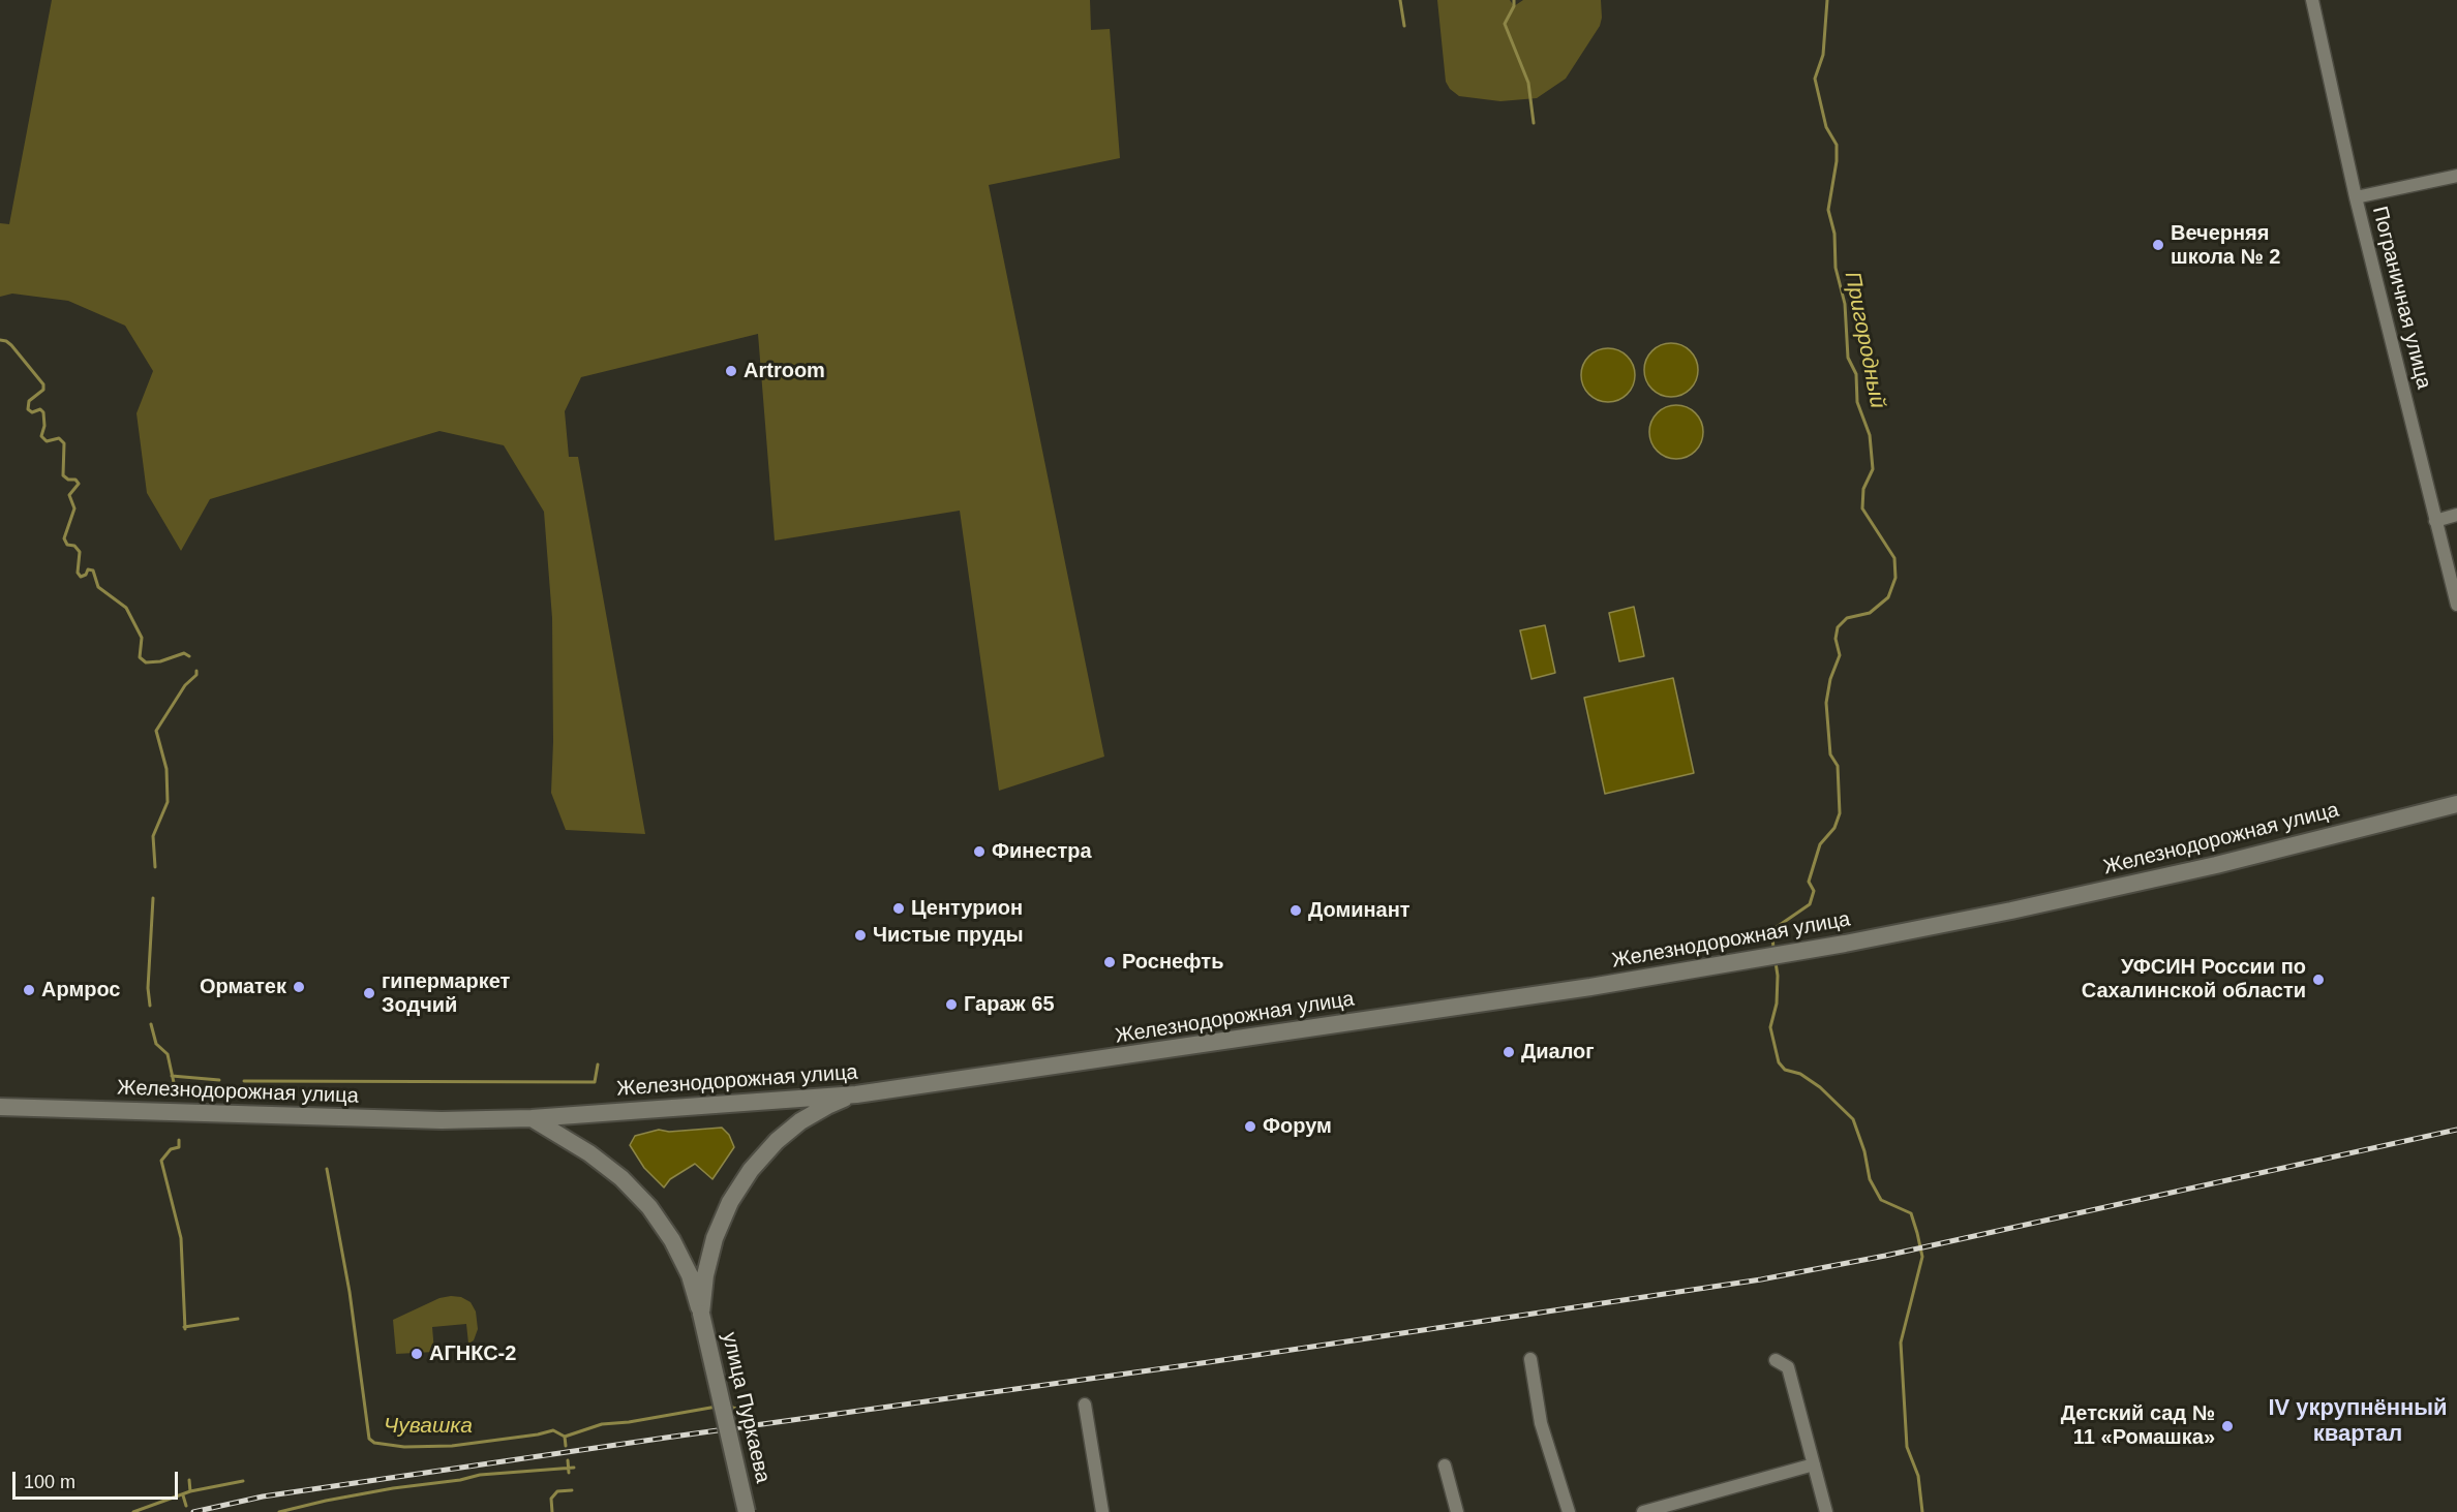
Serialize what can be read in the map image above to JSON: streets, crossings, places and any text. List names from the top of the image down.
{
  "streets": {
    "main road": ["Железнодорожная улица", "улица Пуркаева"],
    "street": ["Пограничная улица"]
  },
  "crossings": [
    ["Железнодорожная улица", "улица Пуркаева"]
  ],
  "districts": ["IV укрупнённый квартал"],
  "water": ["Пригородный", "Чувашка"],
  "places": [
    "Вечерняя школа № 2",
    "Artroom",
    "Финестра",
    "Центурион",
    "Доминант",
    "Чистые пруды",
    "Роснефть",
    "УФСИН России по Сахалинской области",
    "Орматек",
    "Армрос",
    "гипермаркет Зодчий",
    "Гараж 65",
    "Диалог",
    "Форум",
    "АГНКС-2",
    "Детский сад № 11 «Ромашка»"
  ],
  "scale_bar": "100 m"
}
